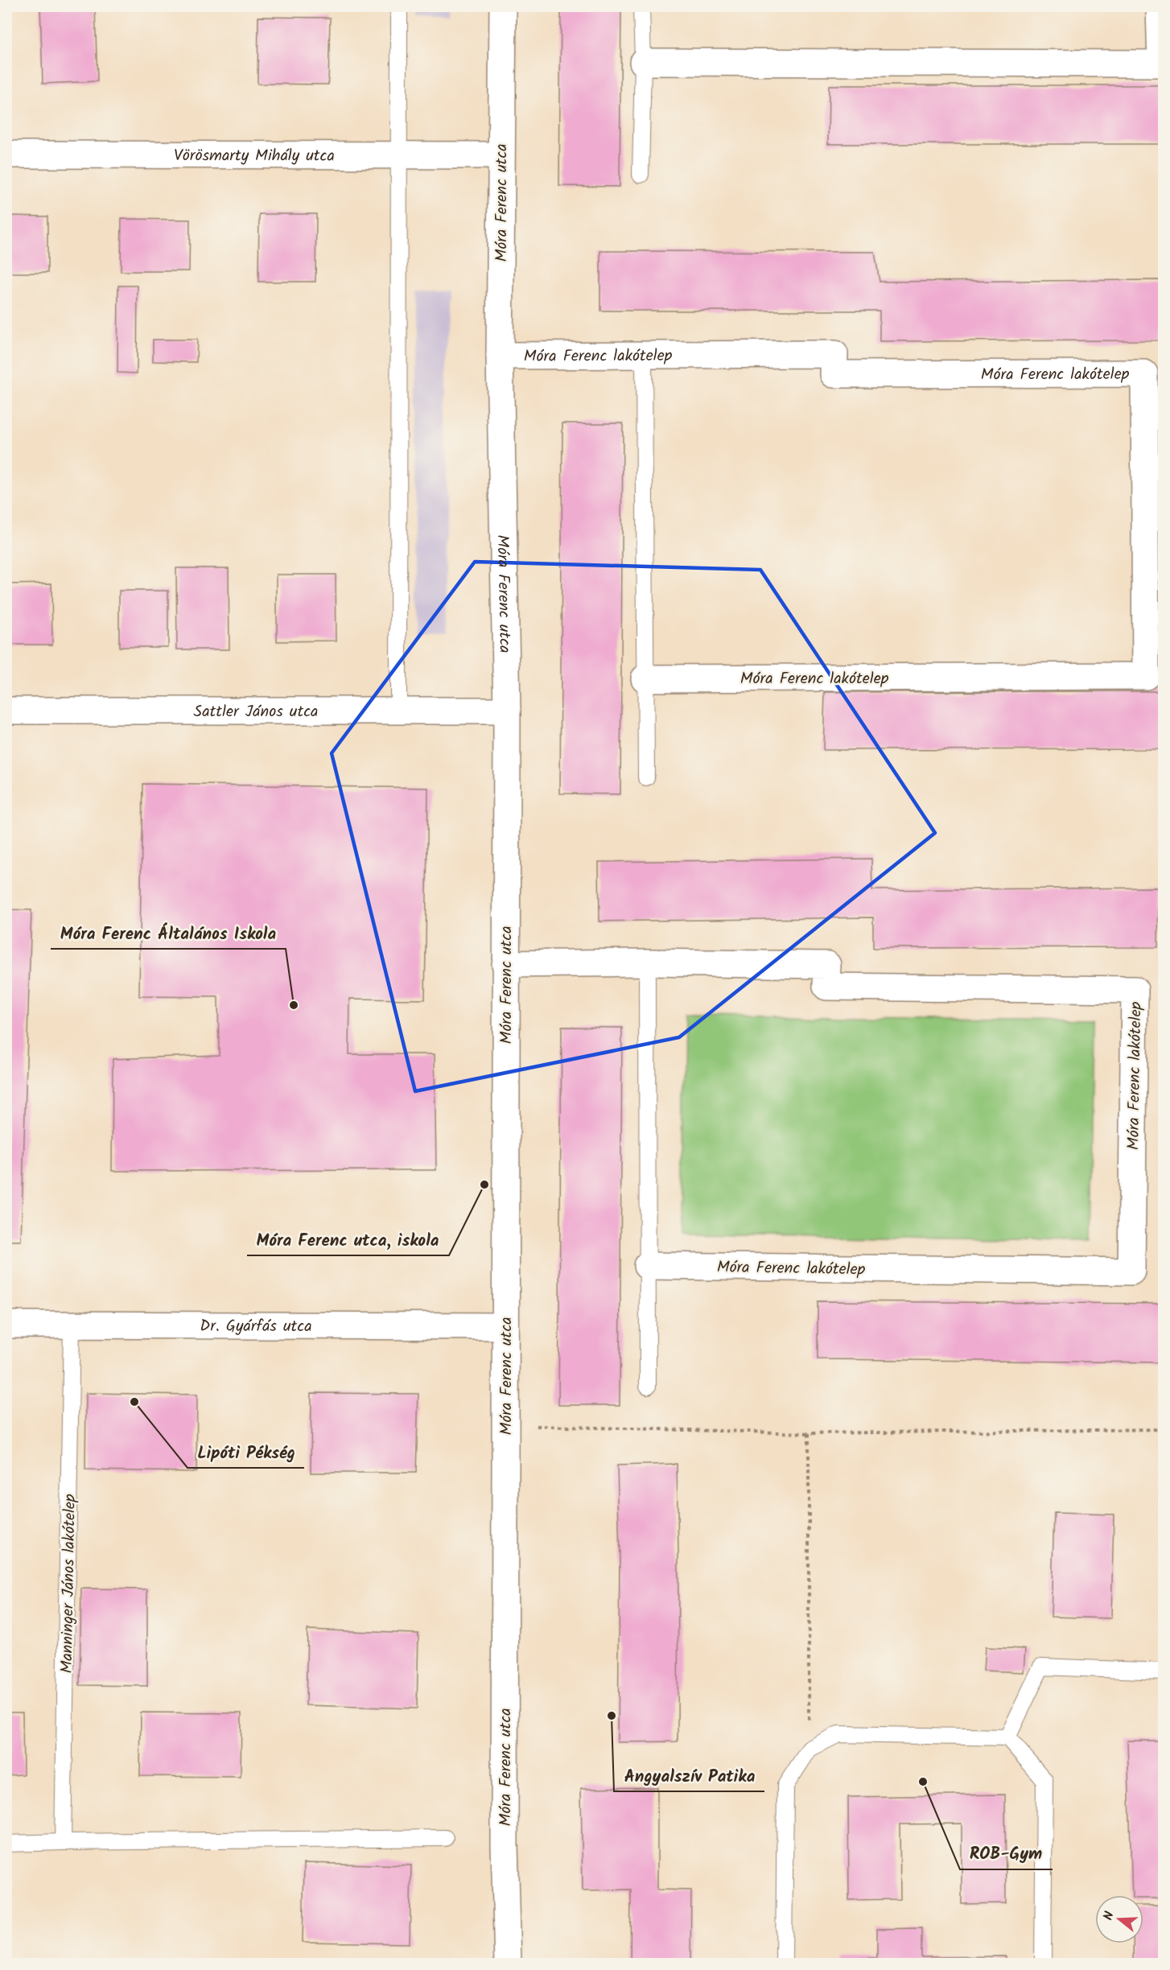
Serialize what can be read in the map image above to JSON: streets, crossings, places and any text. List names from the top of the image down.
{
  "streets": {
    "street": [
      "Vörösmarty Mihály utca",
      "Móra Ferenc utca",
      "Móra Ferenc lakótelep",
      "Sattler János utca",
      "Dr. Gyárfás utca"
    ],
    "lane": ["Manninger János lakótelep"]
  },
  "crossings": [
    ["Vörösmarty Mihály utca", "Móra Ferenc utca"],
    ["Móra Ferenc utca", "Móra Ferenc lakótelep"],
    ["Móra Ferenc utca", "Sattler János utca"],
    ["Móra Ferenc utca", "Dr. Gyárfás utca"],
    ["Dr. Gyárfás utca", "Manninger János lakótelep"]
  ],
  "places": [
    "Móra Ferenc Általános Iskola",
    "Móra Ferenc utca, iskola",
    "Lipóti Pékség",
    "Angyalszív Patika",
    "ROB-Gym"
  ],
  "north": "left"
}
